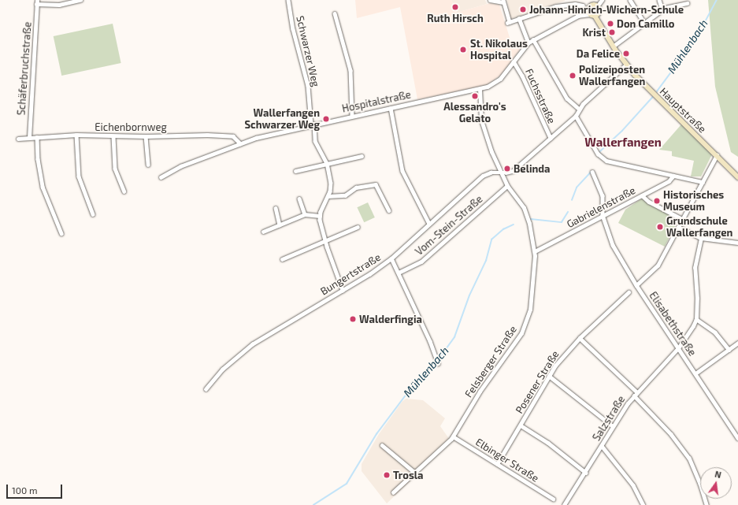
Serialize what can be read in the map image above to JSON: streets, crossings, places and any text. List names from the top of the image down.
{
  "streets": {
    "main road": ["Hauptstraße"],
    "street": [
      "Schwarzer Weg",
      "Schäferbruchstraße",
      "Fuchsstraße",
      "Hospitalstraße",
      "Eichenbornweg",
      "Gabrielenstraße",
      "Vom-Stein-Straße",
      "Bungertstraße",
      "Elisabethstraße",
      "Felsberger Straße",
      "Posener Straße",
      "Salzstraße",
      "Elbinger Straße"
    ]
  },
  "crossings": [
    ["Schwarzer Weg", "Hospitalstraße"],
    ["Schäferbruchstraße", "Eichenbornweg"],
    ["Fuchsstraße", "Hospitalstraße"],
    ["Fuchsstraße", "Bungertstraße"],
    ["Hospitalstraße", "Eichenbornweg"],
    ["Hospitalstraße", "Felsberger Straße"],
    ["Gabrielenstraße", "Elisabethstraße"],
    ["Gabrielenstraße", "Felsberger Straße"],
    ["Vom-Stein-Straße", "Felsberger Straße"],
    ["Bungertstraße", "Felsberger Straße"],
    ["Elisabethstraße", "Salzstraße"],
    ["Felsberger Straße", "Elbinger Straße"],
    ["Posener Straße", "Elbinger Straße"]
  ],
  "districts": ["Wallerfangen"],
  "water": ["Mühlenbach"],
  "places": [
    "Ruth Hirsch",
    "Johann-Hinrich-Wichern-Schule",
    "Don Camillo",
    "Krist",
    "St. Nikolaus Hospital",
    "Da Felice",
    "Polizeiposten Wallerfangen",
    "Alessandro's Gelato",
    "Wallerfangen Schwarzer Weg",
    "Belinda",
    "Historisches Museum",
    "Grundschule Wallerfangen",
    "Walderfingia",
    "Trosla"
  ],
  "scale_bar": "100 m",
  "north": "top"
}
